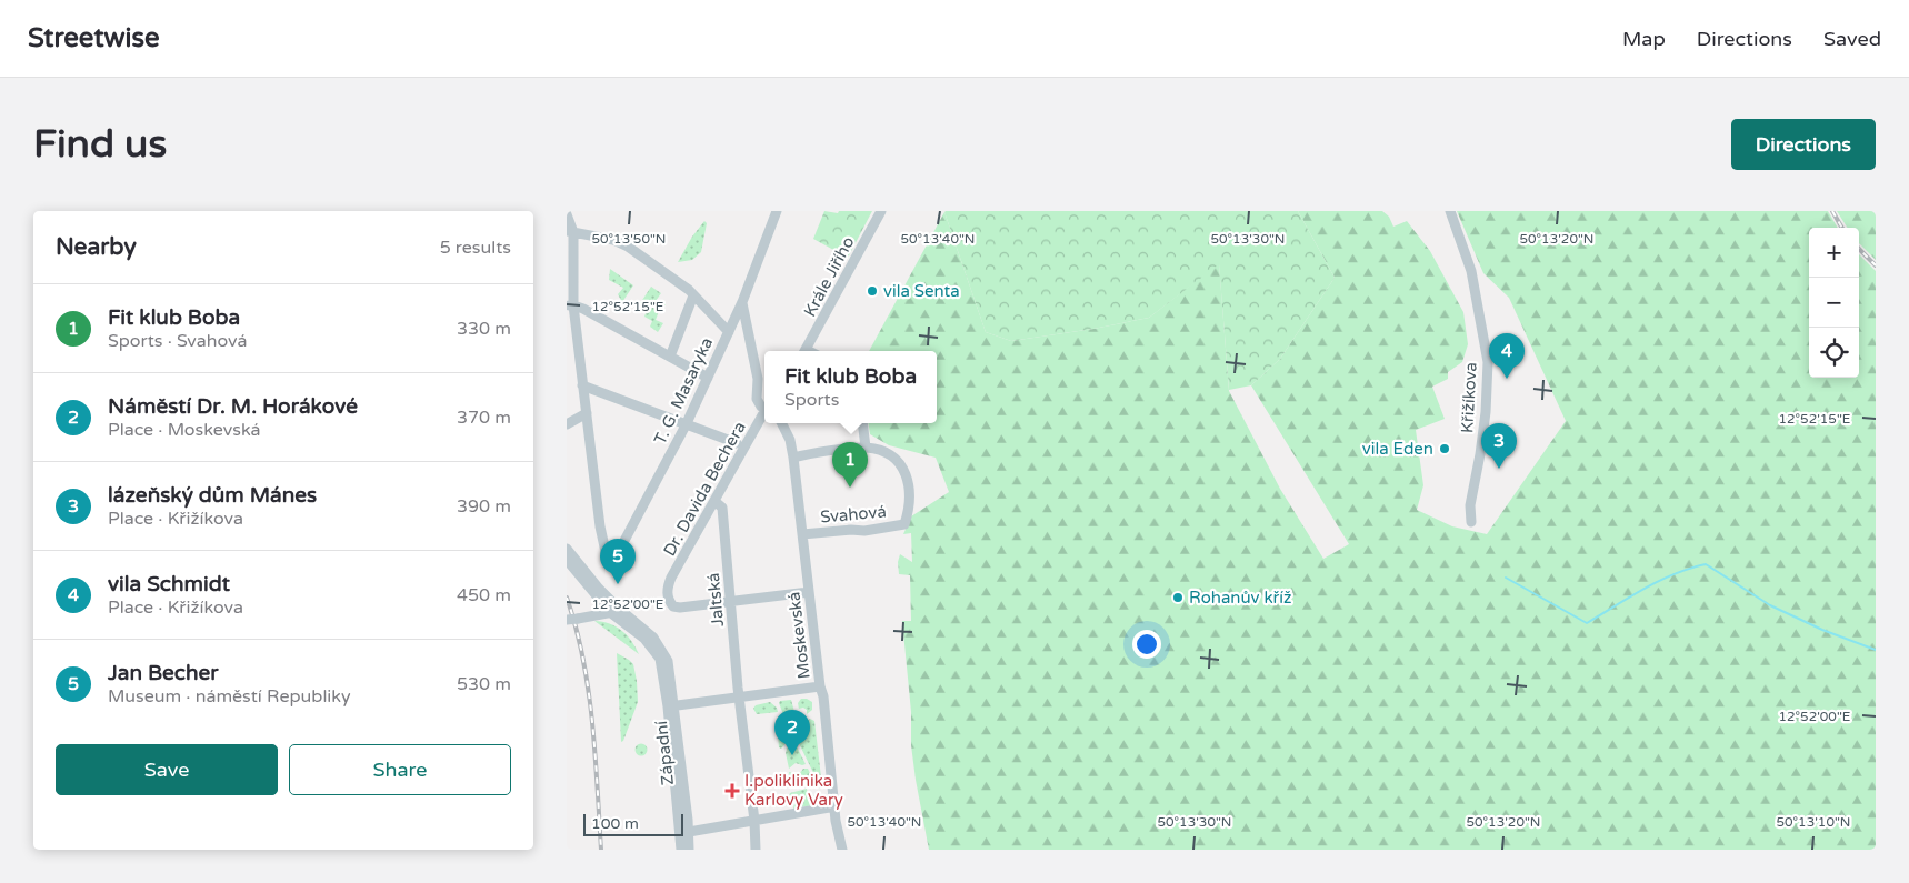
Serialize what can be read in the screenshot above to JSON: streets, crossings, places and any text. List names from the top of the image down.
{
  "streets": {
    "street": [
      "Krále Jiřího",
      "T. G. Masaryka",
      "Křižíkova",
      "Dr. Davida Bechera",
      "Svahová",
      "Jaltská",
      "Moskevská",
      "Západní"
    ]
  },
  "crossings": [
    ["T. G. Masaryka", "Dr. Davida Bechera"],
    ["Dr. Davida Bechera", "Jaltská"],
    ["Svahová", "Moskevská"]
  ],
  "places": {
    "other": ["vila Senta", "vila Eden", "Rohanův kříž"],
    "health": ["I.poliklinika Karlovy Vary"]
  },
  "scale_bar": "100 m",
  "page": {
    "header": "Streetwise",
    "nav": ["Map", "Directions", "Saved"],
    "buttons": [
      "Directions",
      ["Save", "Share"]
    ],
    "title": "Find us",
    "heading": ["Nearby", "5 results"],
    "map_buttons": ["+", "−"],
    "list": [
      {
        "mark": "1",
        "name": "Fit klub Boba",
        "note": "Sports · Svahová",
        "value": "330 m"
      },
      {
        "mark": "2",
        "name": "Náměstí Dr. M. Horákové",
        "note": "Place · Moskevská",
        "value": "370 m"
      },
      {
        "mark": "3",
        "name": "lázeňský dům Mánes",
        "note": "Place · Křižíkova",
        "value": "390 m"
      },
      {
        "mark": "4",
        "name": "vila Schmidt",
        "note": "Place · Křižíkova",
        "value": "450 m"
      },
      {
        "mark": "5",
        "name": "Jan Becher",
        "note": "Museum · náměstí Republiky",
        "value": "530 m"
      }
    ],
    "pins": [
      "4",
      "3",
      "1",
      "5",
      "2"
    ],
    "popup": ["Fit klub Boba", "Sports"],
    "scale": "100 m"
  },
  "coordinates": [
    "50°13'50\"N",
    "50°13'40\"N",
    "50°13'30\"N",
    "50°13'20\"N",
    "12°52'15\"E",
    "12°52'00\"E",
    "50°13'10\"N"
  ]
}
